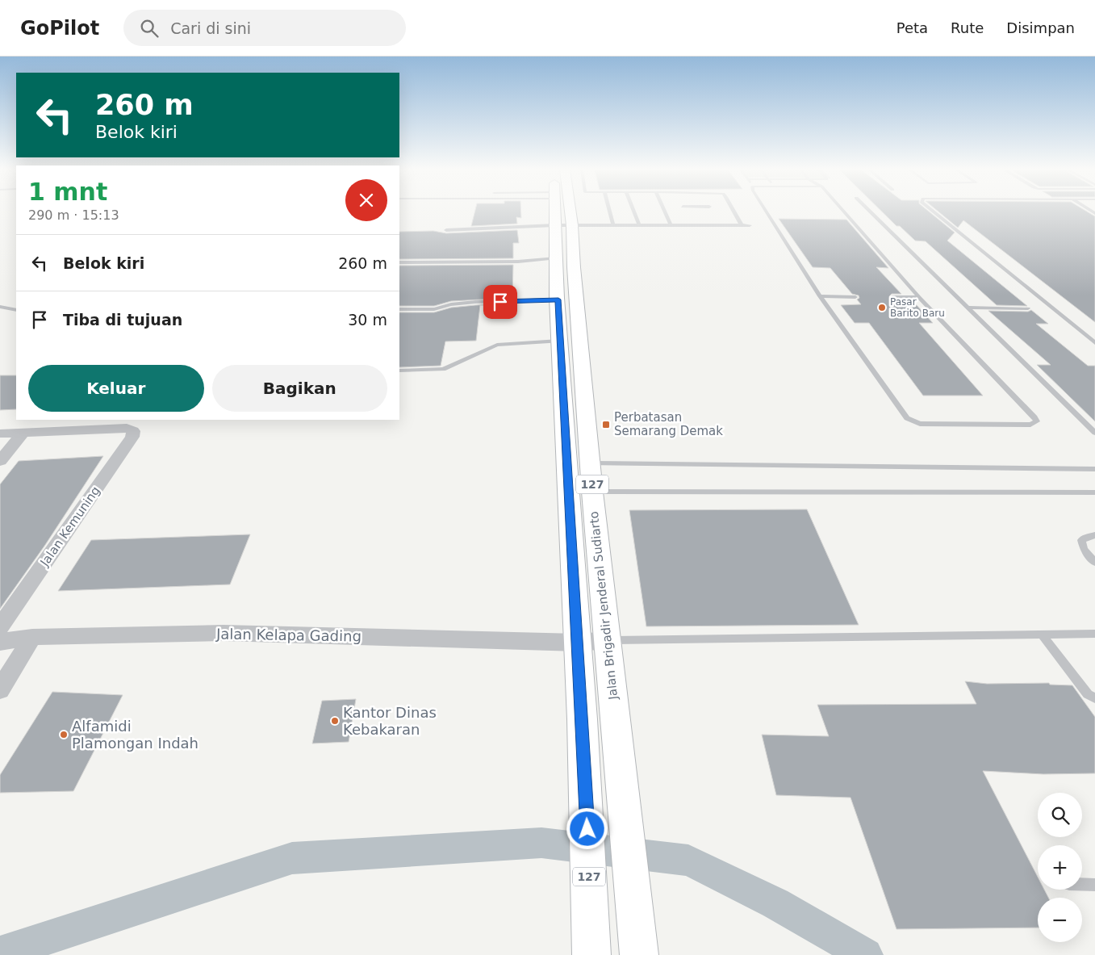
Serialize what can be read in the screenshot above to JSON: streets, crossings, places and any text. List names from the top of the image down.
{
  "streets": {
    "main road": ["127", "Jalan Brigadir Jenderal Sudiarto"],
    "street": ["Jalan Kemuning", "Jalan Kelapa Gading"]
  },
  "crossings": [
    ["Jalan Brigadir Jenderal Sudiarto", "Jalan Kelapa Gading"]
  ],
  "places": {
    "other": ["Pasar Barito Baru", "Kantor Dinas Kebakaran", "Alfamidi Plamongan Indah"],
    "transit": ["Perbatasan Semarang Demak"]
  },
  "page": {
    "header": "GoPilot",
    "search": "Cari di sini",
    "nav": ["Peta", "Rute", "Disimpan"],
    "turn": ["260 m", "Belok kiri"],
    "heading": ["1 mnt", "290 m · 15:13"],
    "list": [
      {
        "name": "Belok kiri",
        "value": "260 m"
      },
      {
        "name": "Tiba di tujuan",
        "value": "30 m"
      }
    ],
    "buttons": ["Keluar", "Bagikan"],
    "map_buttons": ["+", "−"]
  }
}
